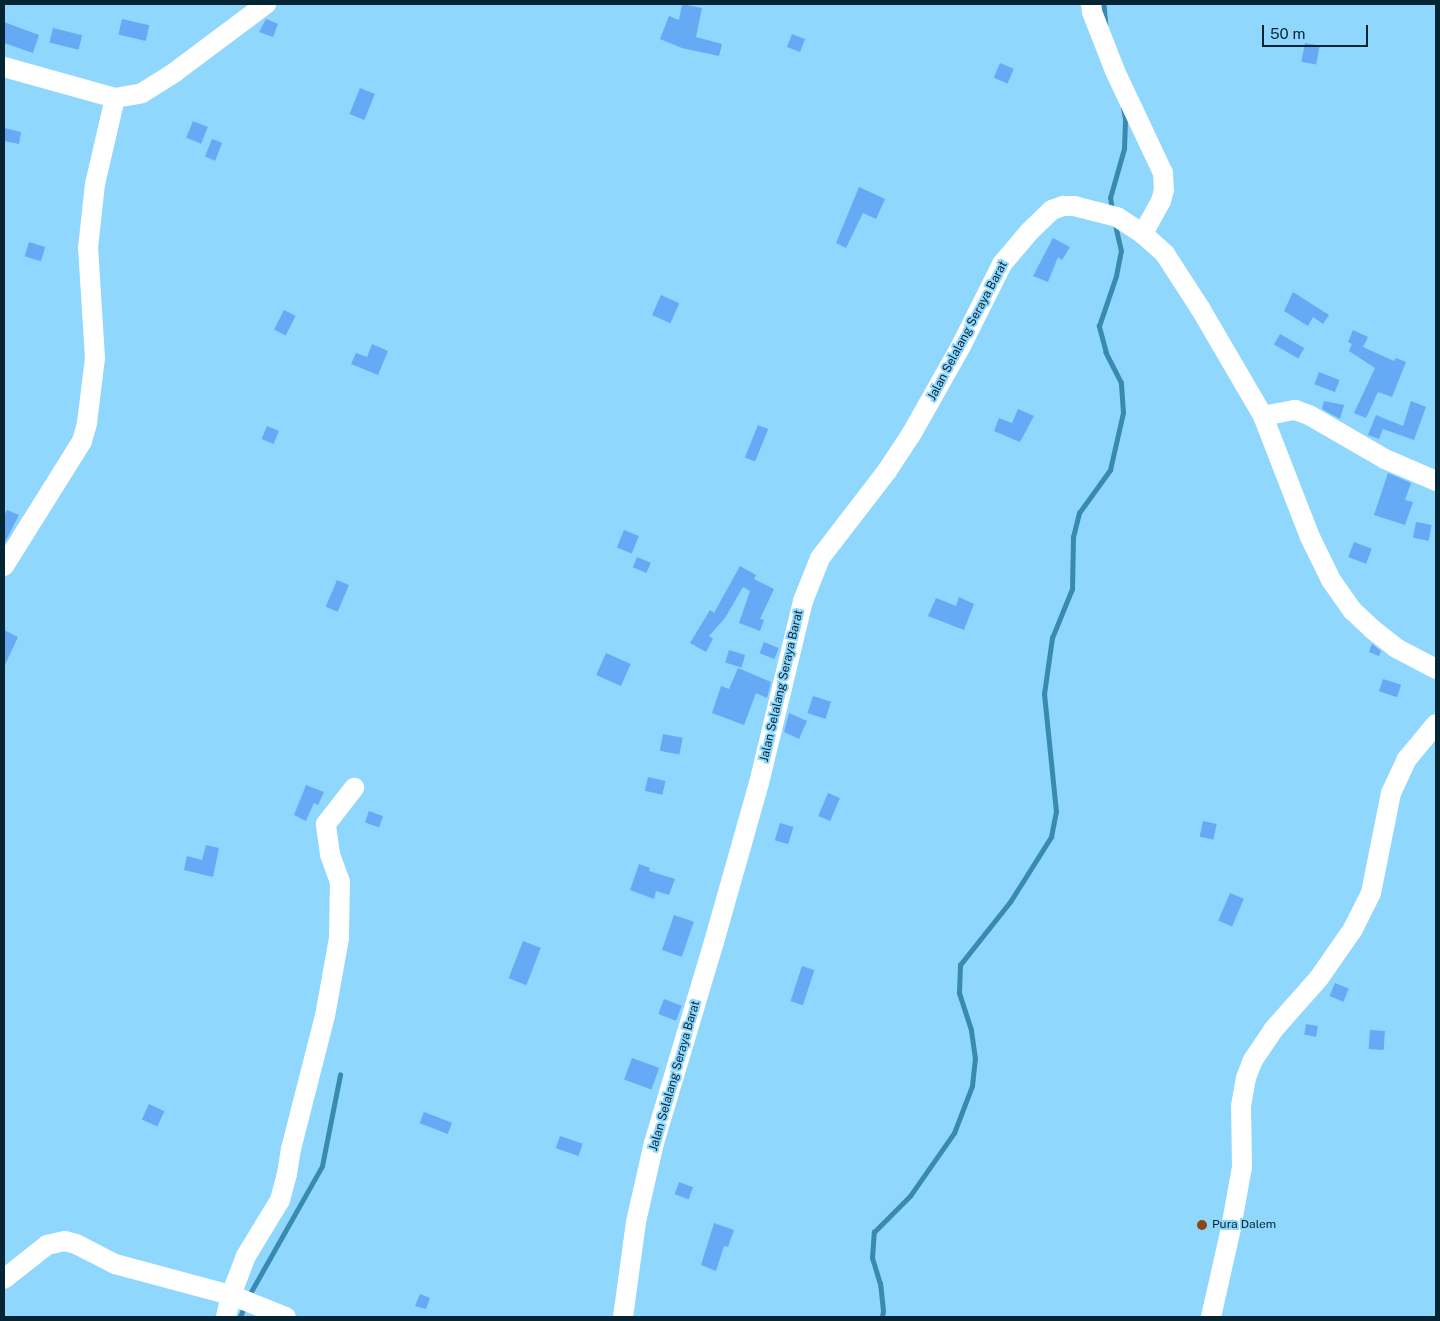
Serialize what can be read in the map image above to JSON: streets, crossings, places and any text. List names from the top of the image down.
{
  "streets": {
    "street": ["Jalan Selalang Seraya Barat"]
  },
  "places": ["Pura Dalem"],
  "scale_bar": "50 m"
}
